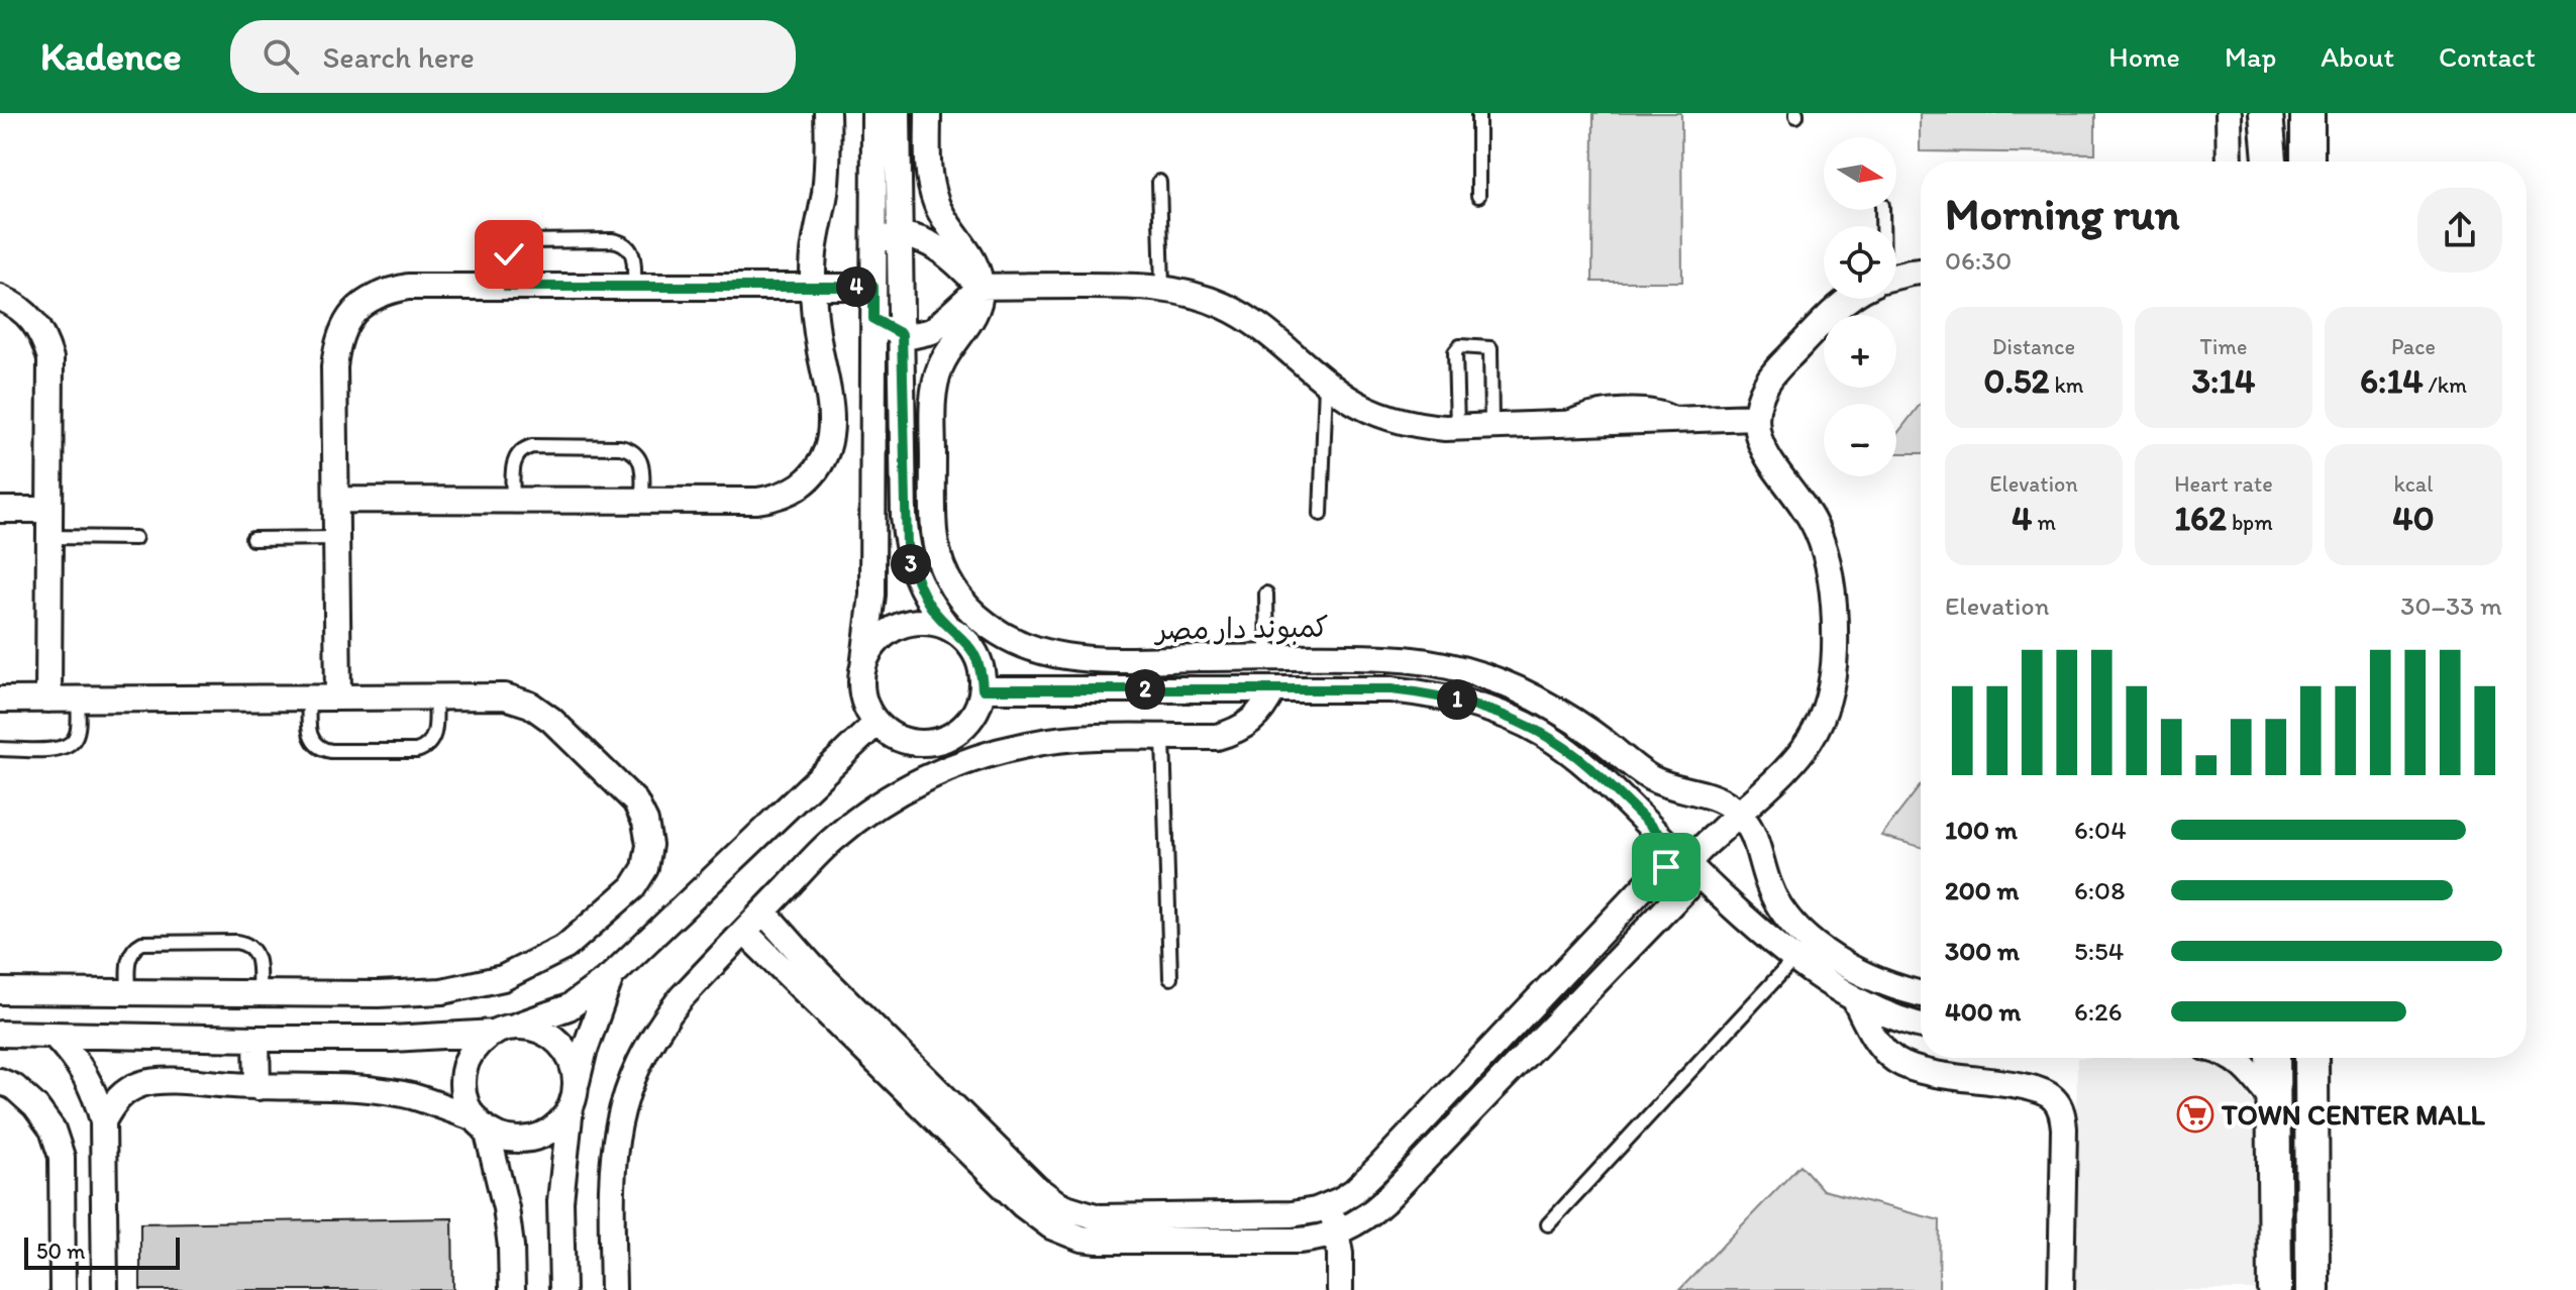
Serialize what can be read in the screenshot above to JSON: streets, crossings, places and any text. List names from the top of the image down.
{
  "streets": {
    "street": ["كمبوند دار مصر"]
  },
  "places": {
    "supermarket": ["TOWN CENTER MALL"]
  },
  "scale_bar": "50 m",
  "north": "right",
  "page": {
    "header": "Kadence",
    "search": "Search here",
    "nav": [
      "Home",
      "Map",
      "About",
      "Contact"
    ],
    "map_buttons": ["+", "−"],
    "heading": ["Morning run", "06:30"],
    "pins": [
      "4",
      "3",
      "2",
      "1"
    ],
    "stats": [
      ["Distance", "0.52 km"],
      ["Time", "3:14"],
      ["Pace", "6:14 /km"],
      ["Elevation", "4 m"],
      ["Heart rate", "162 bpm"],
      ["kcal", "40"]
    ],
    "chart": ["Elevation", "30–33 m"],
    "list": [
      {
        "name": "100 m",
        "note": "6:04"
      },
      {
        "name": "200 m",
        "note": "6:08"
      },
      {
        "name": "300 m",
        "note": "5:54"
      },
      {
        "name": "400 m",
        "note": "6:26"
      }
    ],
    "scale": "50 m"
  }
}
